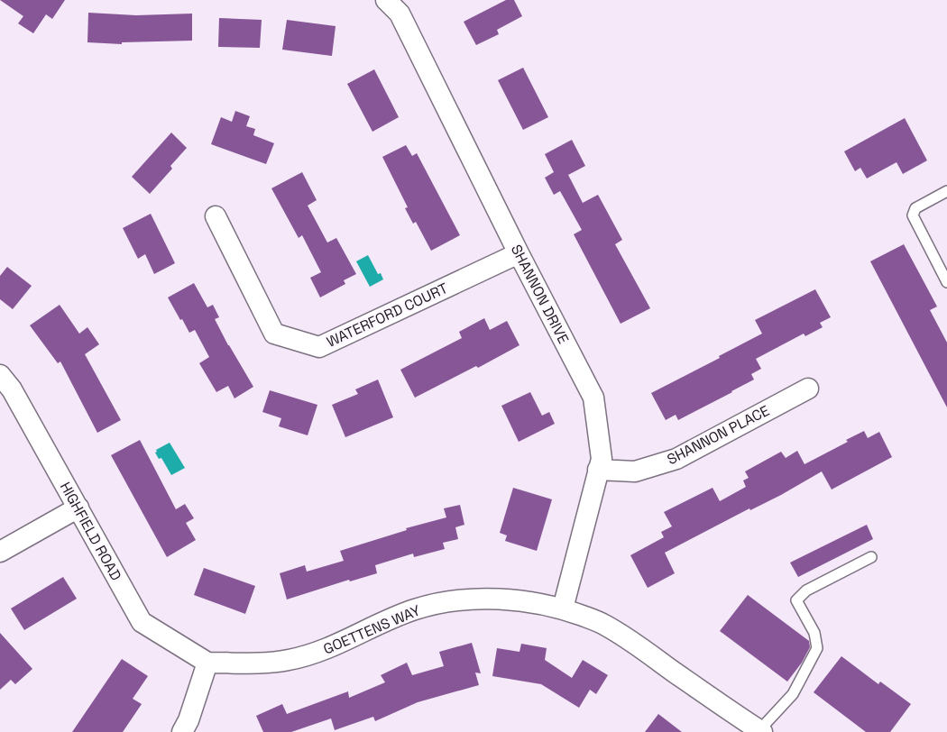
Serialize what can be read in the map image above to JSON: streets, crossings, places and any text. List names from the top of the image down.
{
  "streets": {
    "street": [
      "SHANNON DRIVE",
      "WATERFORD COURT",
      "SHANNON PLACE",
      "HIGHFIELD ROAD",
      "GOETTENS WAY"
    ]
  },
  "crossings": [
    ["SHANNON DRIVE", "WATERFORD COURT"],
    ["SHANNON DRIVE", "SHANNON PLACE"],
    ["SHANNON DRIVE", "GOETTENS WAY"],
    ["HIGHFIELD ROAD", "GOETTENS WAY"]
  ]
}
